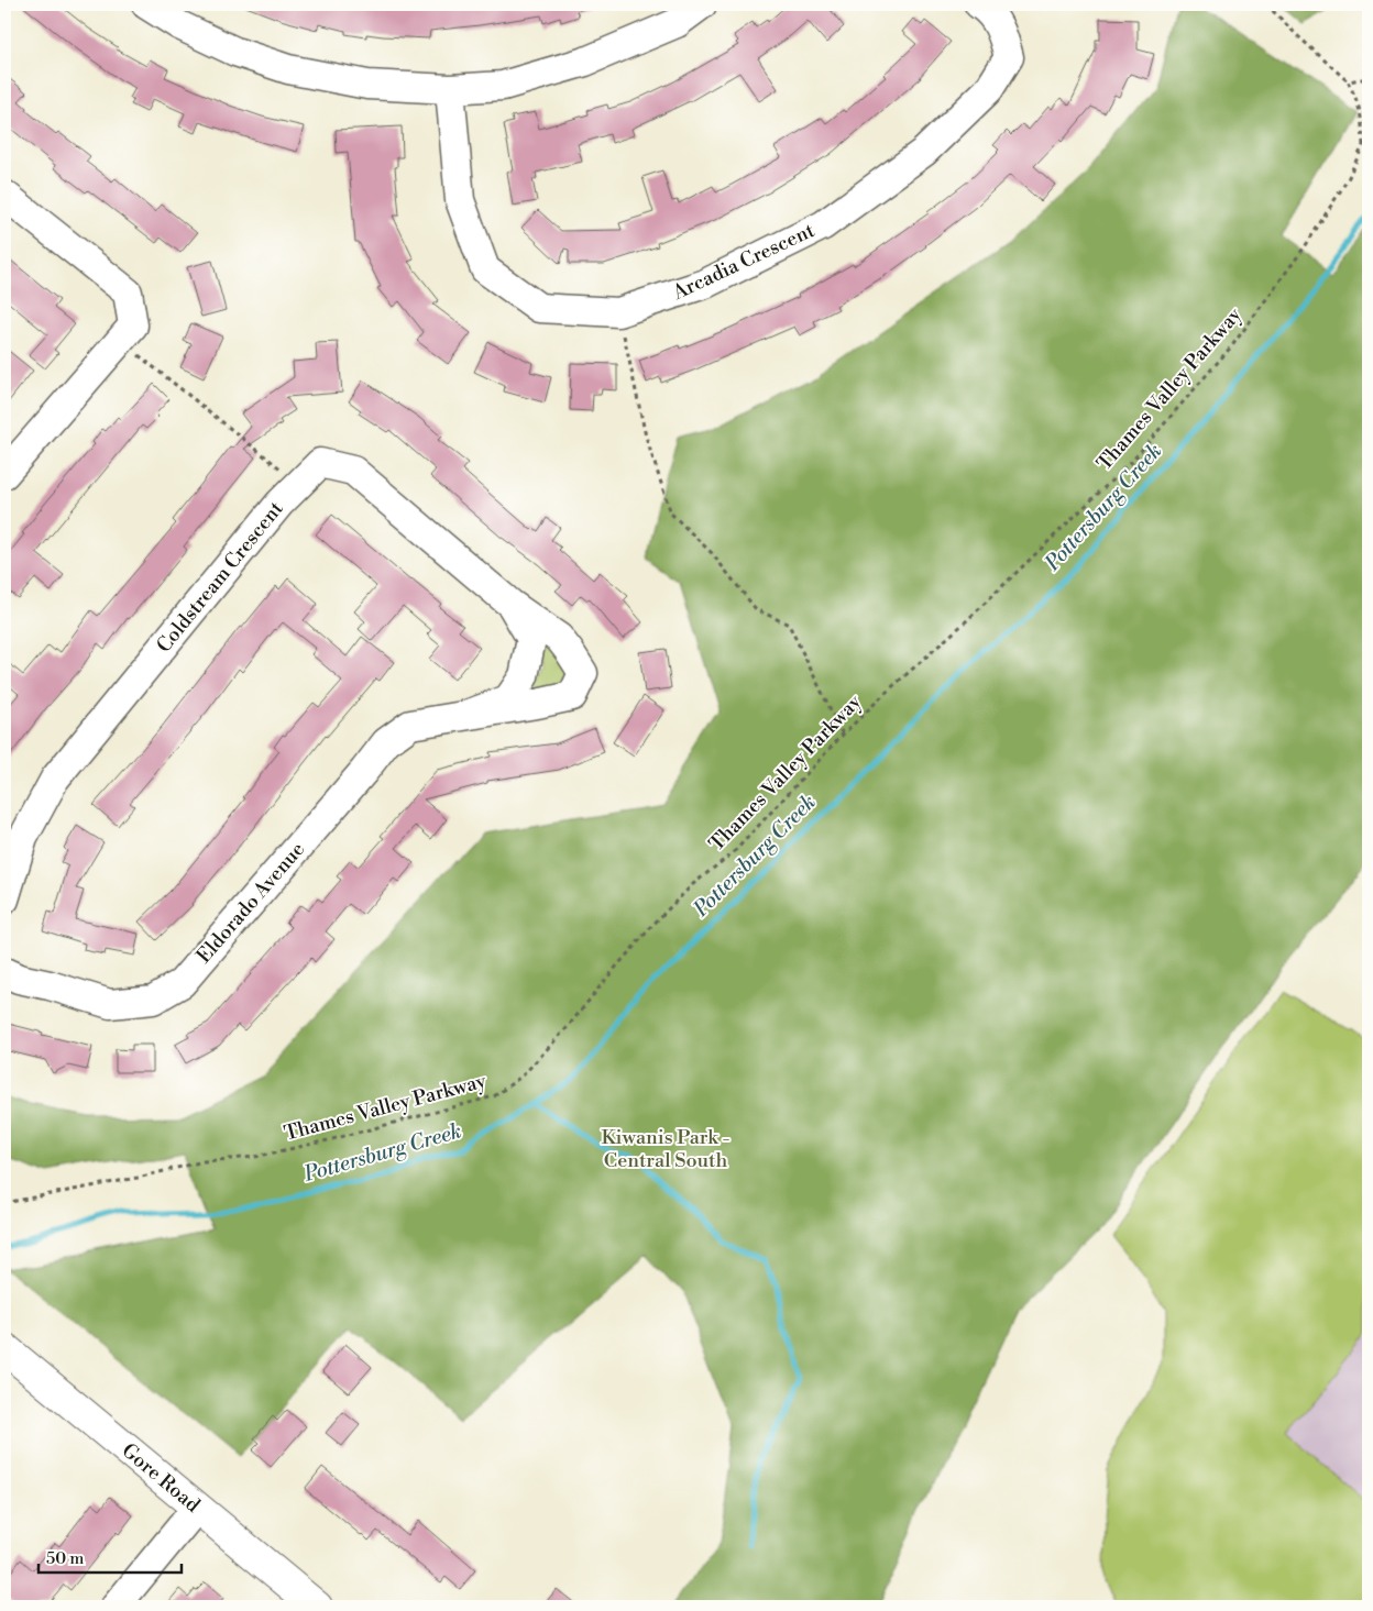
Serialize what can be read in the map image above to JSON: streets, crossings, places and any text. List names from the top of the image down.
{
  "streets": {
    "main road": ["Gore Road"],
    "street": ["Arcadia Crescent", "Coldstream Crescent", "Eldorado Avenue"],
    "path": ["Thames Valley Parkway"]
  },
  "crossings": [
    ["Coldstream Crescent", "Eldorado Avenue"]
  ],
  "water": ["Pottersburg Creek"],
  "parks": ["Kiwanis Park - Central South"],
  "scale_bar": "50 m"
}
